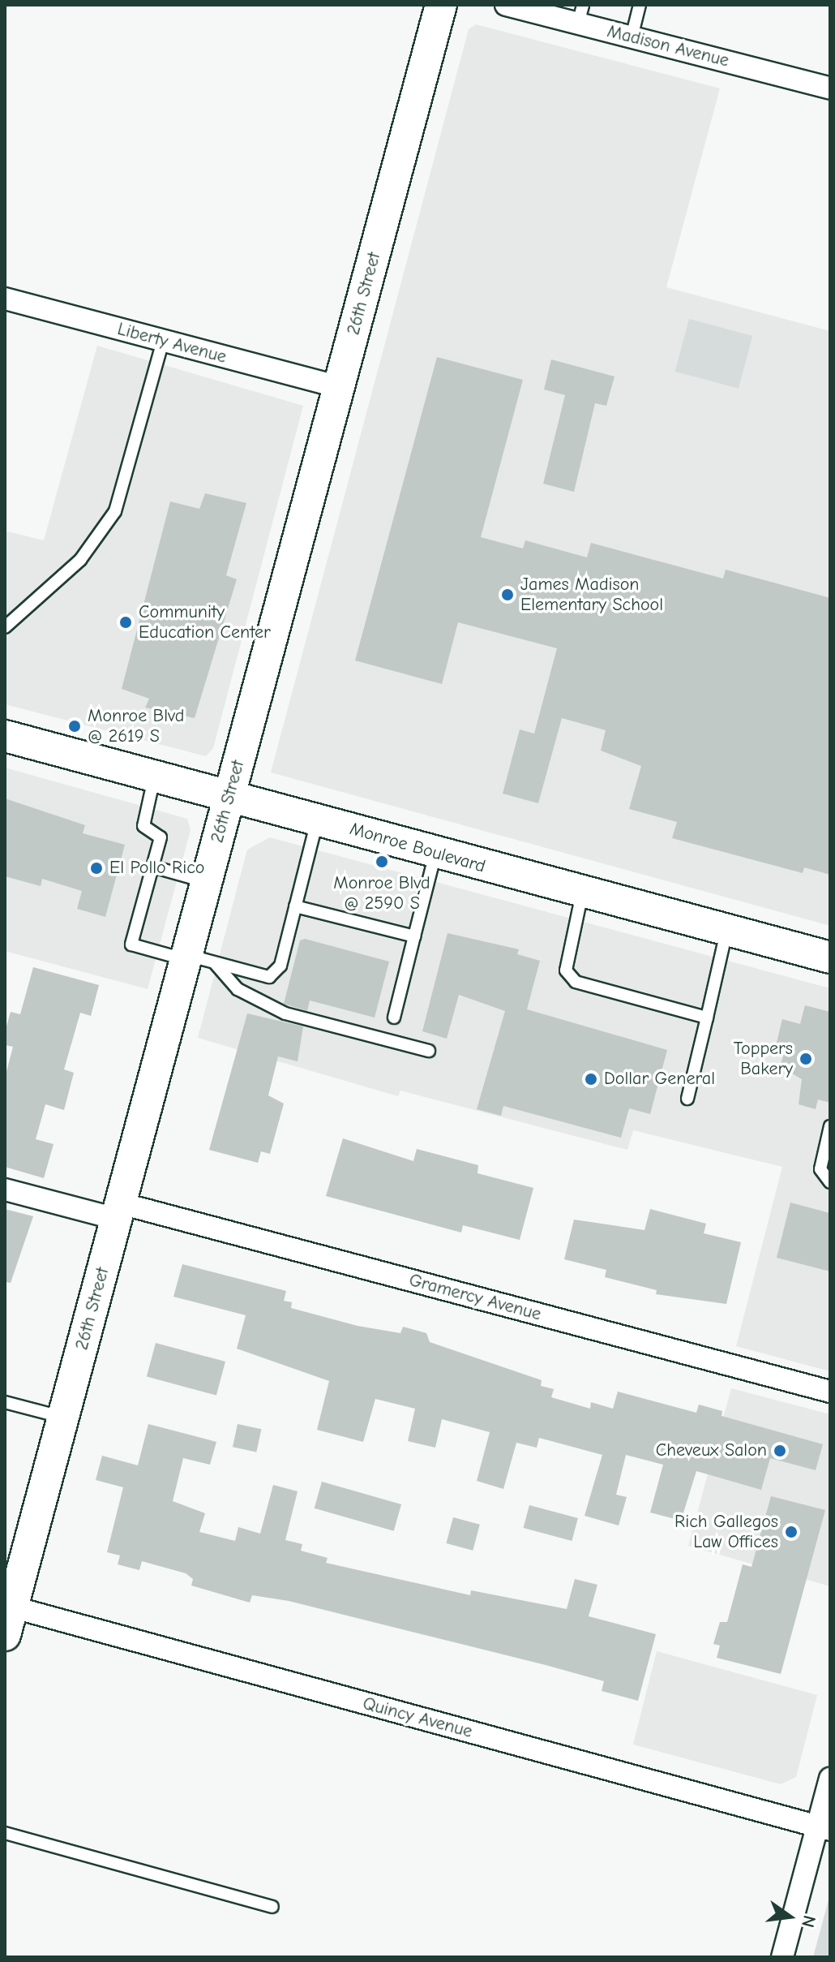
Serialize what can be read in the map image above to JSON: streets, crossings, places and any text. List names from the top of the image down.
{
  "streets": {
    "street": [
      "Madison Avenue",
      "26th Street",
      "Liberty Avenue",
      "Monroe Boulevard",
      "Gramercy Avenue",
      "Quincy Avenue"
    ]
  },
  "crossings": [
    ["26th Street", "Liberty Avenue"],
    ["26th Street", "Monroe Boulevard"],
    ["26th Street", "Gramercy Avenue"],
    ["26th Street", "Quincy Avenue"]
  ],
  "places": [
    "James Madison Elementary School",
    "Community Education Center",
    "Monroe Blvd @ 2619 S",
    "Monroe Blvd @ 2590 S",
    "El Pollo Rico",
    "Toppers Bakery",
    "Dollar General",
    "Cheveux Salon",
    "Rich Gallegos Law Offices"
  ],
  "north": "right"
}
